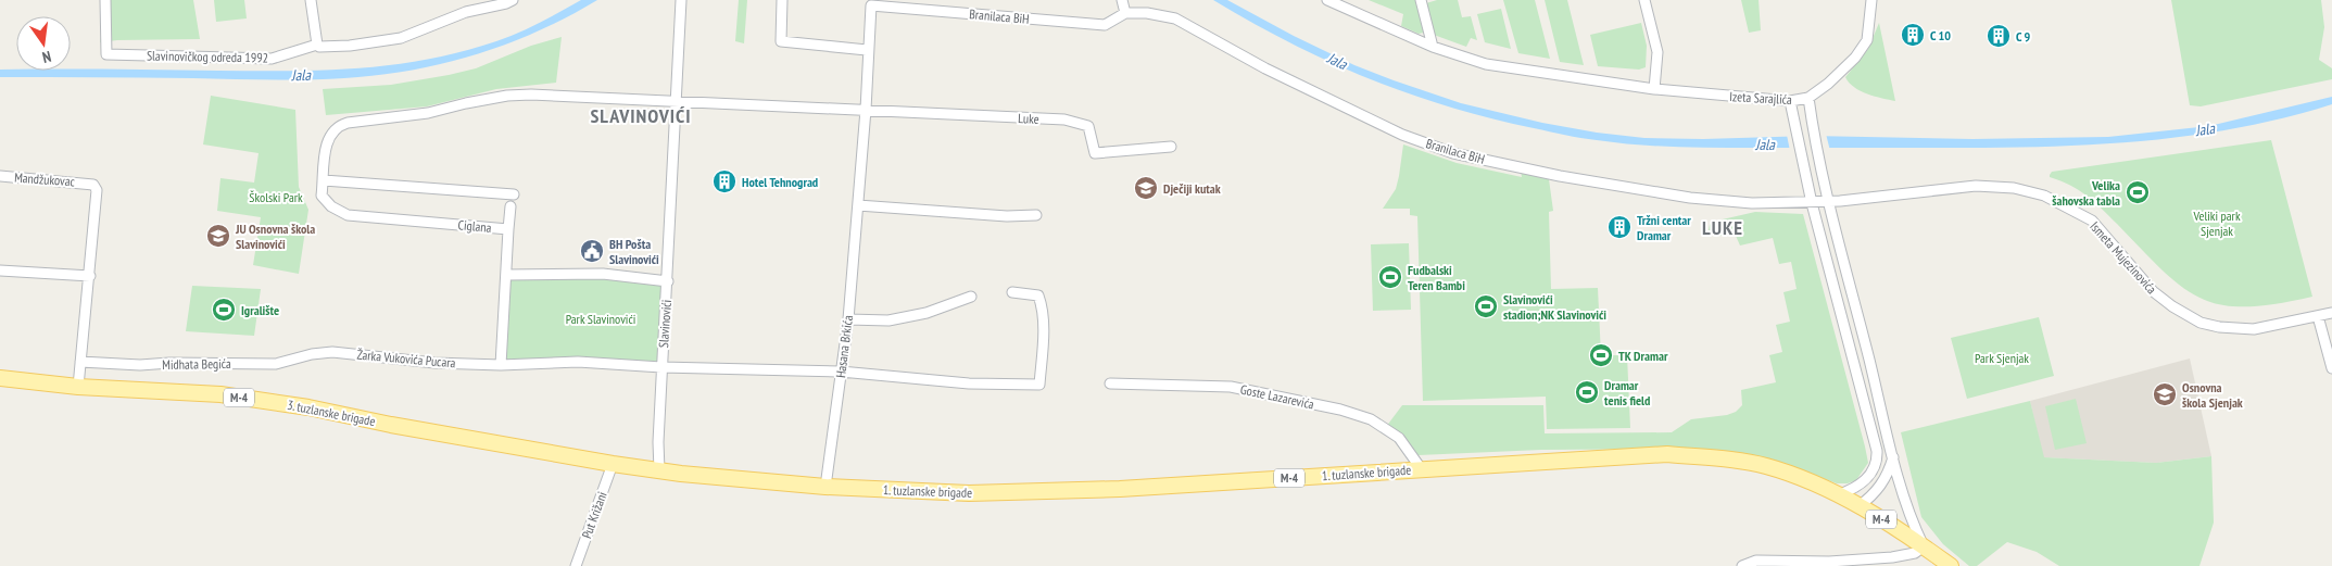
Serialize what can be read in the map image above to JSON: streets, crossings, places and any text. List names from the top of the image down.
{
  "streets": {
    "main road": ["M-4", "3. tuzlanske brigade", "1. tuzlanske brigade"],
    "street": [
      "Branilaca BiH",
      "Slavinovičkog odreda 1992",
      "Izeta Sarajlića",
      "Luke",
      "Mandžukovac",
      "Ciglana",
      "Ismeta Mujezinovića",
      "Slavinovići",
      "Hasana Brkića",
      "Žarka Vukovića Pucara",
      "Midhata Begića",
      "Goste Lazarevića",
      "Put Križani"
    ]
  },
  "crossings": [
    ["Branilaca BiH", "Ismeta Mujezinovića"],
    ["Branilaca BiH", "Hasana Brkića"],
    ["Luke", "Hasana Brkića"],
    ["Mandžukovac", "Midhata Begića"],
    ["Mandžukovac", "3. tuzlanske brigade"],
    ["Ciglana", "Slavinovići"],
    ["Slavinovići", "Hasana Brkića"],
    ["Slavinovići", "Žarka Vukovića Pucara"],
    ["Hasana Brkića", "1. tuzlanske brigade"],
    ["Žarka Vukovića Pucara", "Midhata Begića"],
    ["Goste Lazarevića", "1. tuzlanske brigade"],
    ["3. tuzlanske brigade", "1. tuzlanske brigade"],
    ["3. tuzlanske brigade", "Put Križani"]
  ],
  "districts": ["SLAVINOVIĆI", "LUKE"],
  "water": ["Jala"],
  "parks": [
    "Školski Park",
    "Veliki park Sjenjak",
    "Park Slavinovići",
    "Park Sjenjak"
  ],
  "places": {
    "building": [
      "C 10",
      "C 9",
      "Hotel Tehnograd",
      "Tržni centar Dramar"
    ],
    "school or university": ["Dječiji kutak", "JU Osnovna škola Slavinovići", "Osnovna škola Sjenjak"],
    "sports": [
      "Velika šahovska tabla",
      "Fudbalski Teren Bambi",
      "Slavinovići stadion;NK Slavinovići",
      "Igralište",
      "TK Dramar",
      "Dramar tenis field"
    ],
    "public building": ["BH Pošta Slavinovići"]
  },
  "north": "bottom"
}
